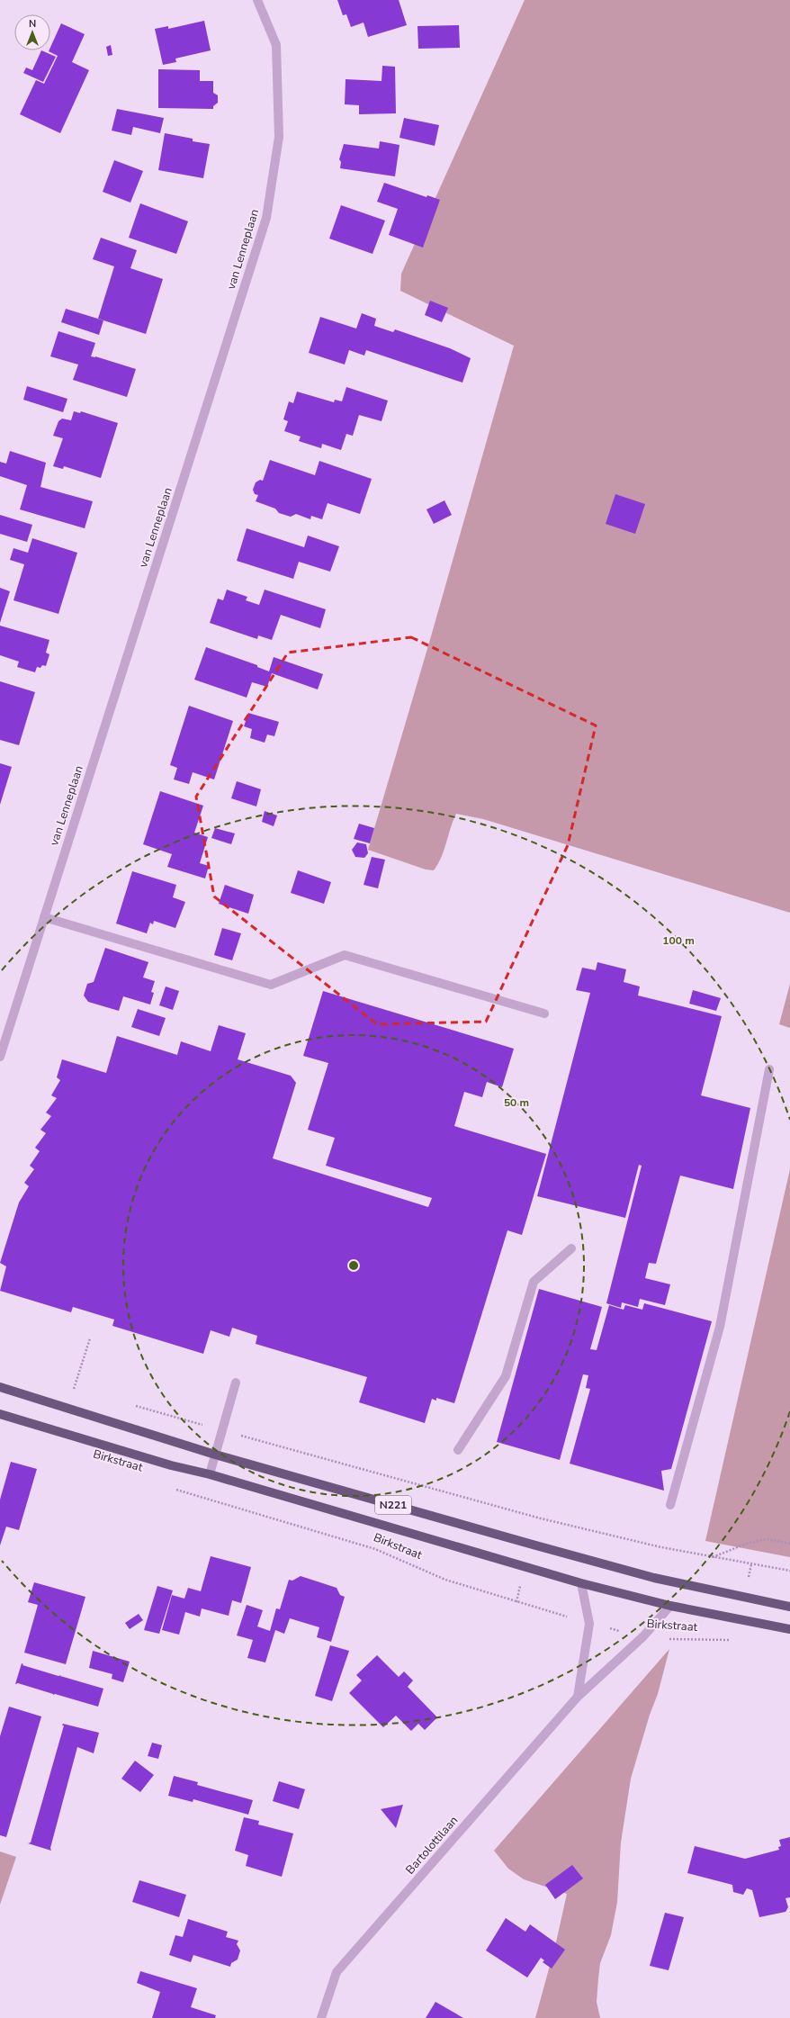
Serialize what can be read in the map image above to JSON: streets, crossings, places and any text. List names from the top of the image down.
{
  "streets": {
    "main road": ["Birkstraat", "N221"],
    "street": ["van Lenneplaan", "Bartolottilaan"]
  },
  "crossings": [
    ["Birkstraat", "Bartolottilaan"]
  ],
  "north": "top",
  "rings": ["100 m", "50 m"]
}
